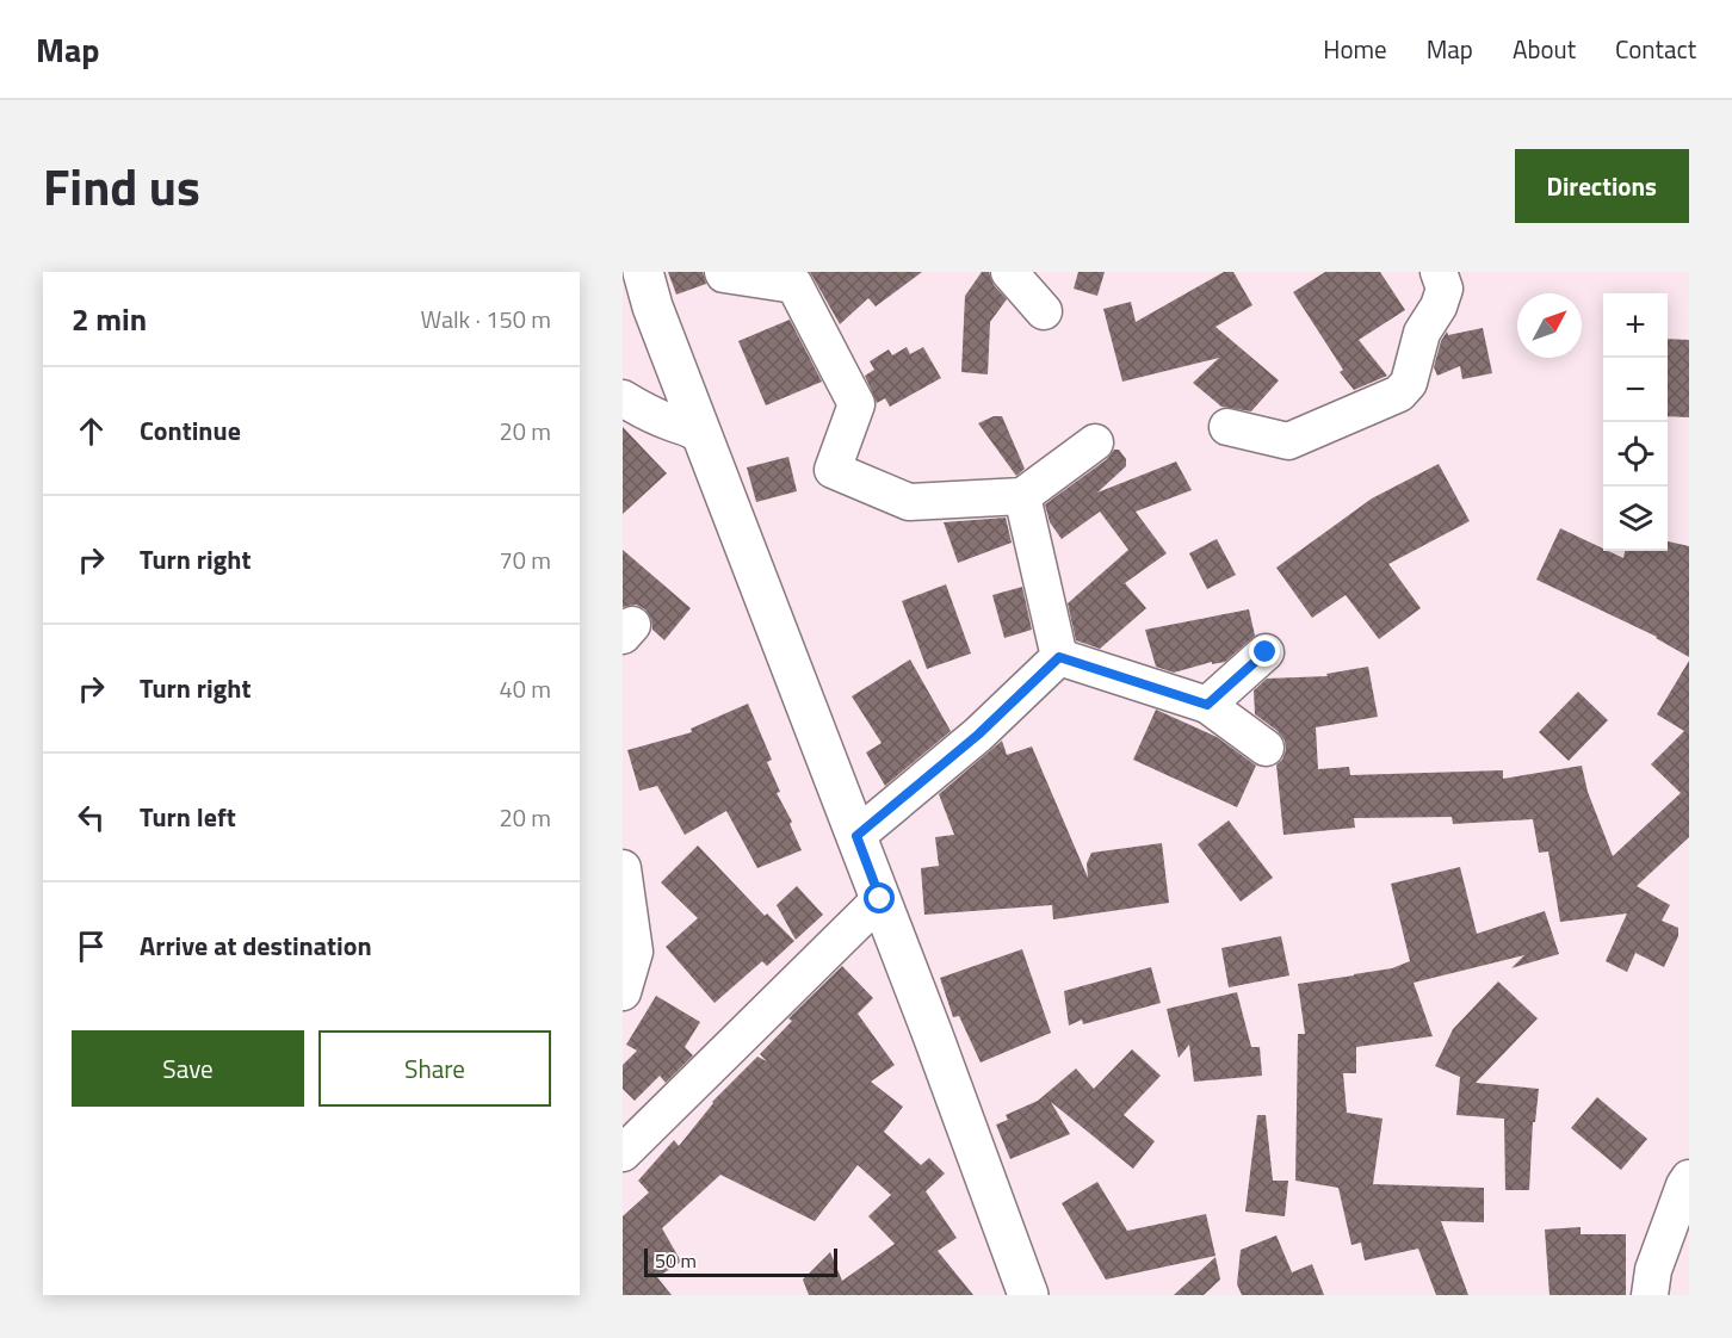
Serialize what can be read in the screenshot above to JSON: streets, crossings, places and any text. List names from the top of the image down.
{
  "scale_bar": "50 m",
  "north": "top right",
  "page": {
    "header": "Map",
    "nav": [
      "Home",
      "Map",
      "About",
      "Contact"
    ],
    "title": "Find us",
    "buttons": [
      "Directions",
      ["Save", "Share"]
    ],
    "heading": ["2 min", "Walk · 150 m"],
    "map_buttons": ["+", "−"],
    "list": [
      ["Continue", "20 m"],
      ["Turn right", "70 m"],
      ["Turn right", "40 m"],
      ["Turn left", "20 m"],
      "Arrive at destination"
    ],
    "scale": "50 m"
  }
}
